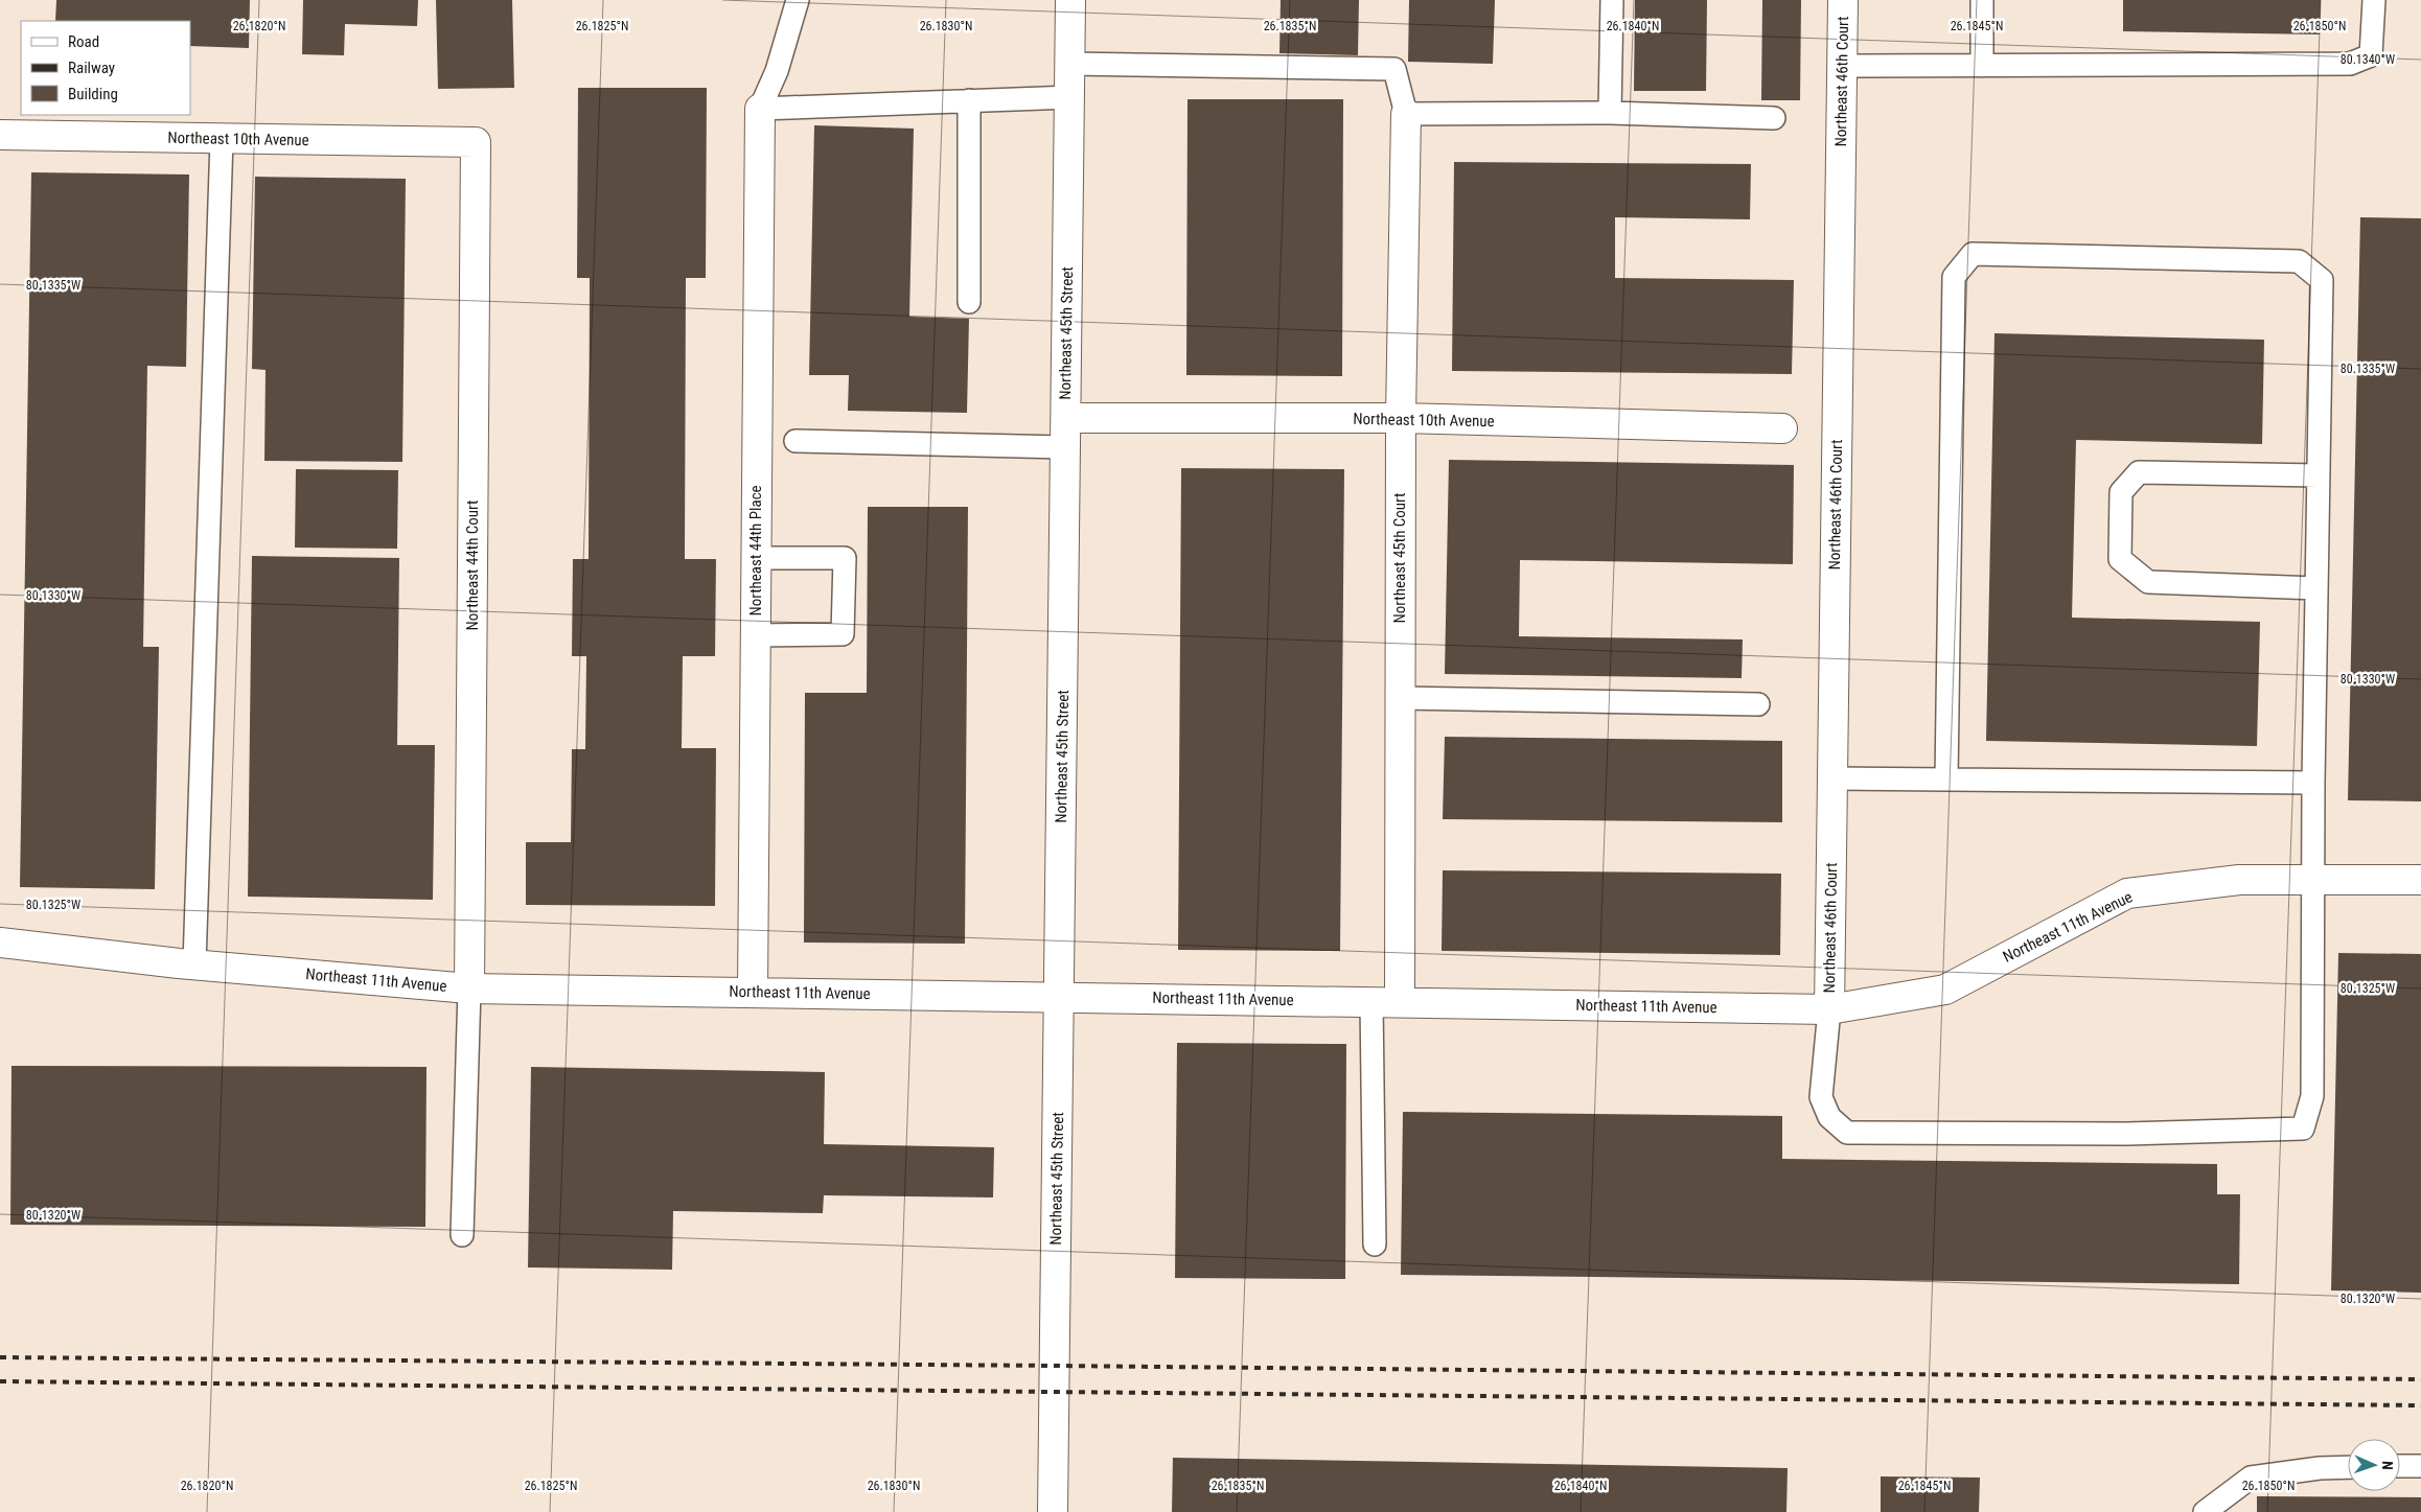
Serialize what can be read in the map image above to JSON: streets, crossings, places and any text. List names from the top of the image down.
{
  "streets": {
    "street": [
      "Northeast 46th Court",
      "Northeast 10th Avenue",
      "Northeast 45th Street",
      "Northeast 44th Place",
      "Northeast 45th Court",
      "Northeast 44th Court",
      "Northeast 11th Avenue"
    ]
  },
  "crossings": [
    ["Northeast 46th Court", "Northeast 11th Avenue"],
    ["Northeast 10th Avenue", "Northeast 45th Street"],
    ["Northeast 10th Avenue", "Northeast 45th Court"],
    ["Northeast 10th Avenue", "Northeast 44th Court"],
    ["Northeast 45th Street", "Northeast 11th Avenue"],
    ["Northeast 44th Place", "Northeast 11th Avenue"],
    ["Northeast 45th Court", "Northeast 11th Avenue"],
    ["Northeast 44th Court", "Northeast 11th Avenue"]
  ],
  "legend": ["Road", "Railway", "Building"],
  "north": "right",
  "coordinates": [
    "26.1820°N",
    "26.1825°N",
    "26.1830°N",
    "26.1835°N",
    "26.1840°N",
    "26.1845°N",
    "26.1850°N",
    "80.1340°W",
    "80.1335°W",
    "80.1330°W",
    "80.1325°W",
    "80.1320°W"
  ]
}
